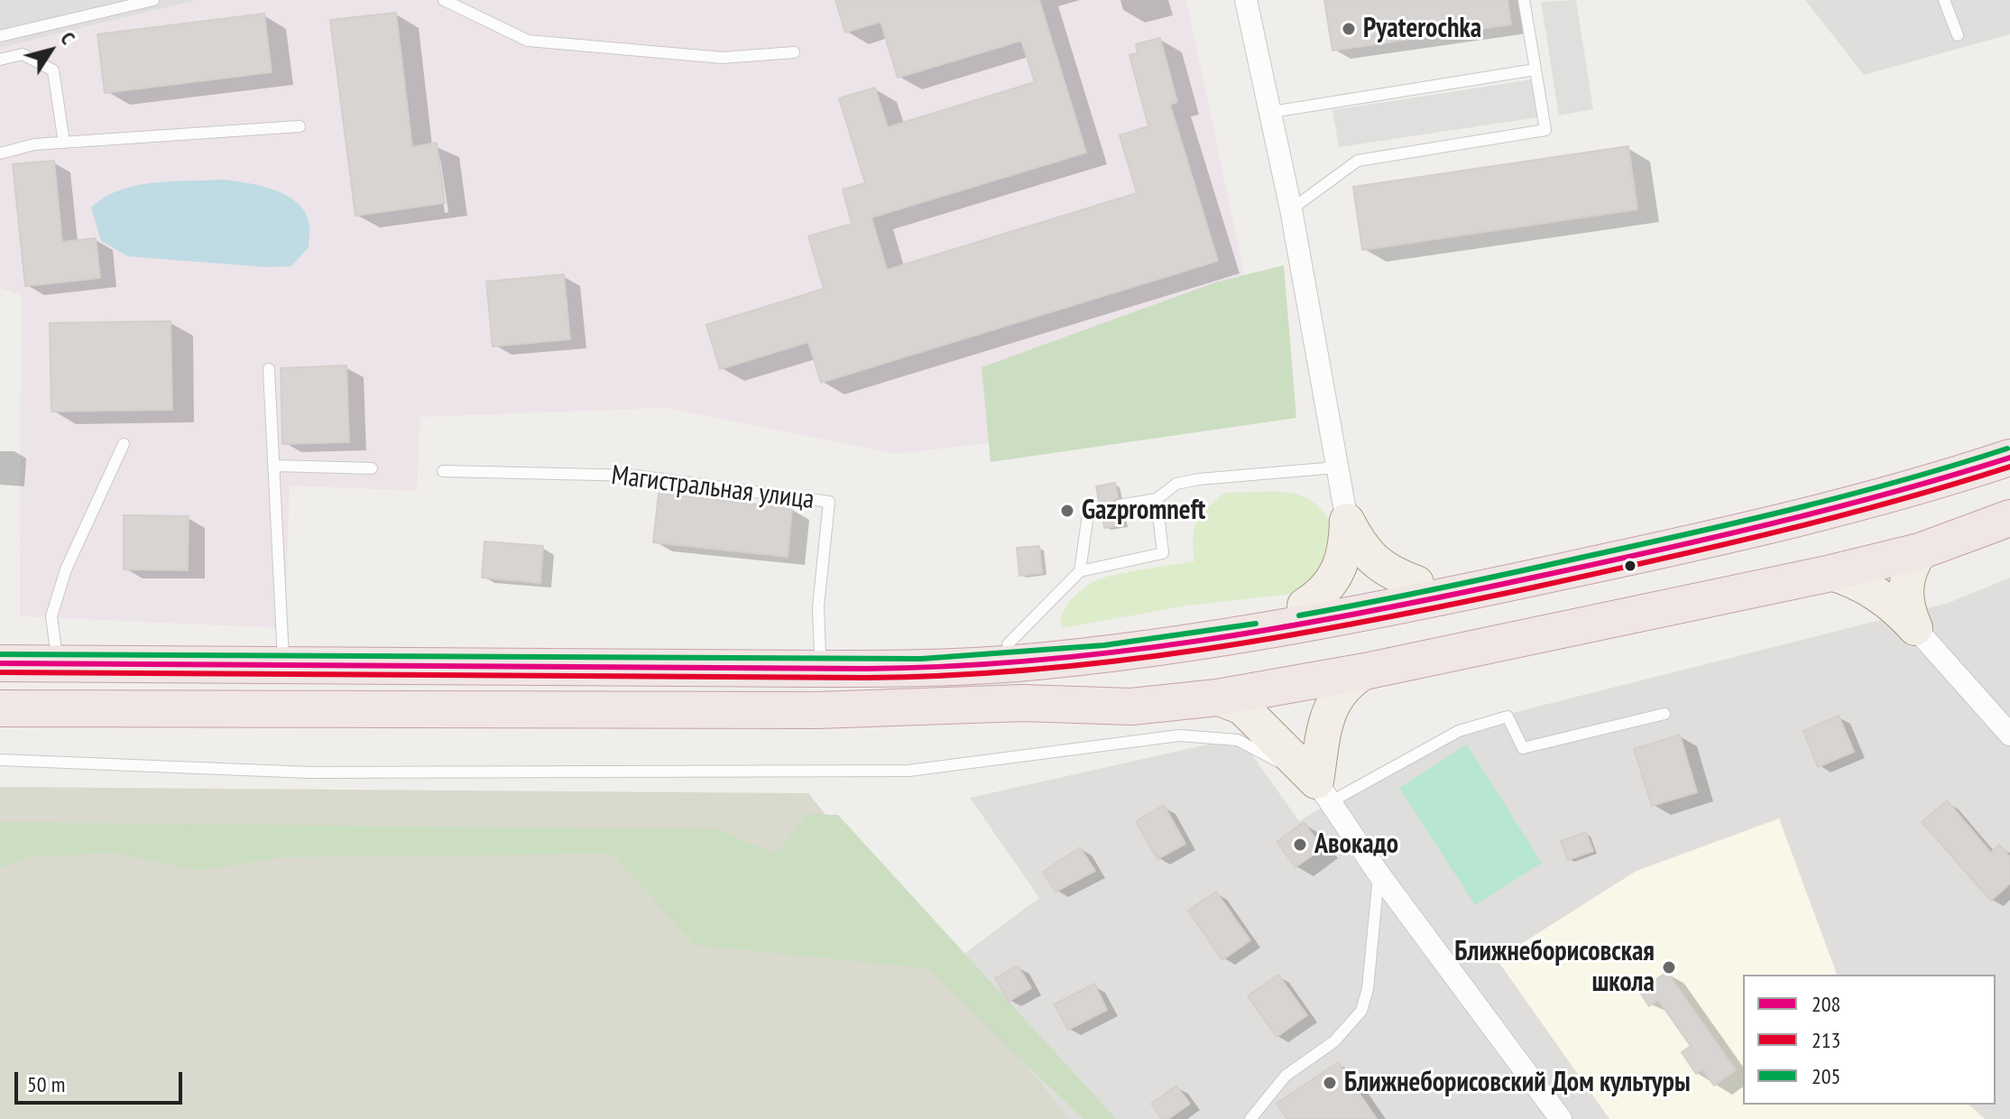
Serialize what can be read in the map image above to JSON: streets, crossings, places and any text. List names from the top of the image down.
{
  "streets": {
    "lane": ["Магистральная улица"]
  },
  "places": [
    "Pyaterochka",
    "Gazpromneft",
    "Авокадо",
    "Ближнеборисовская школа",
    "Ближнеборисовский Дом культуры"
  ],
  "lines": ["transit line 205", "transit line 208", "transit line 213"],
  "legend": ["208", "213", "205"],
  "scale_bar": "50 m",
  "north": "top right"
}
